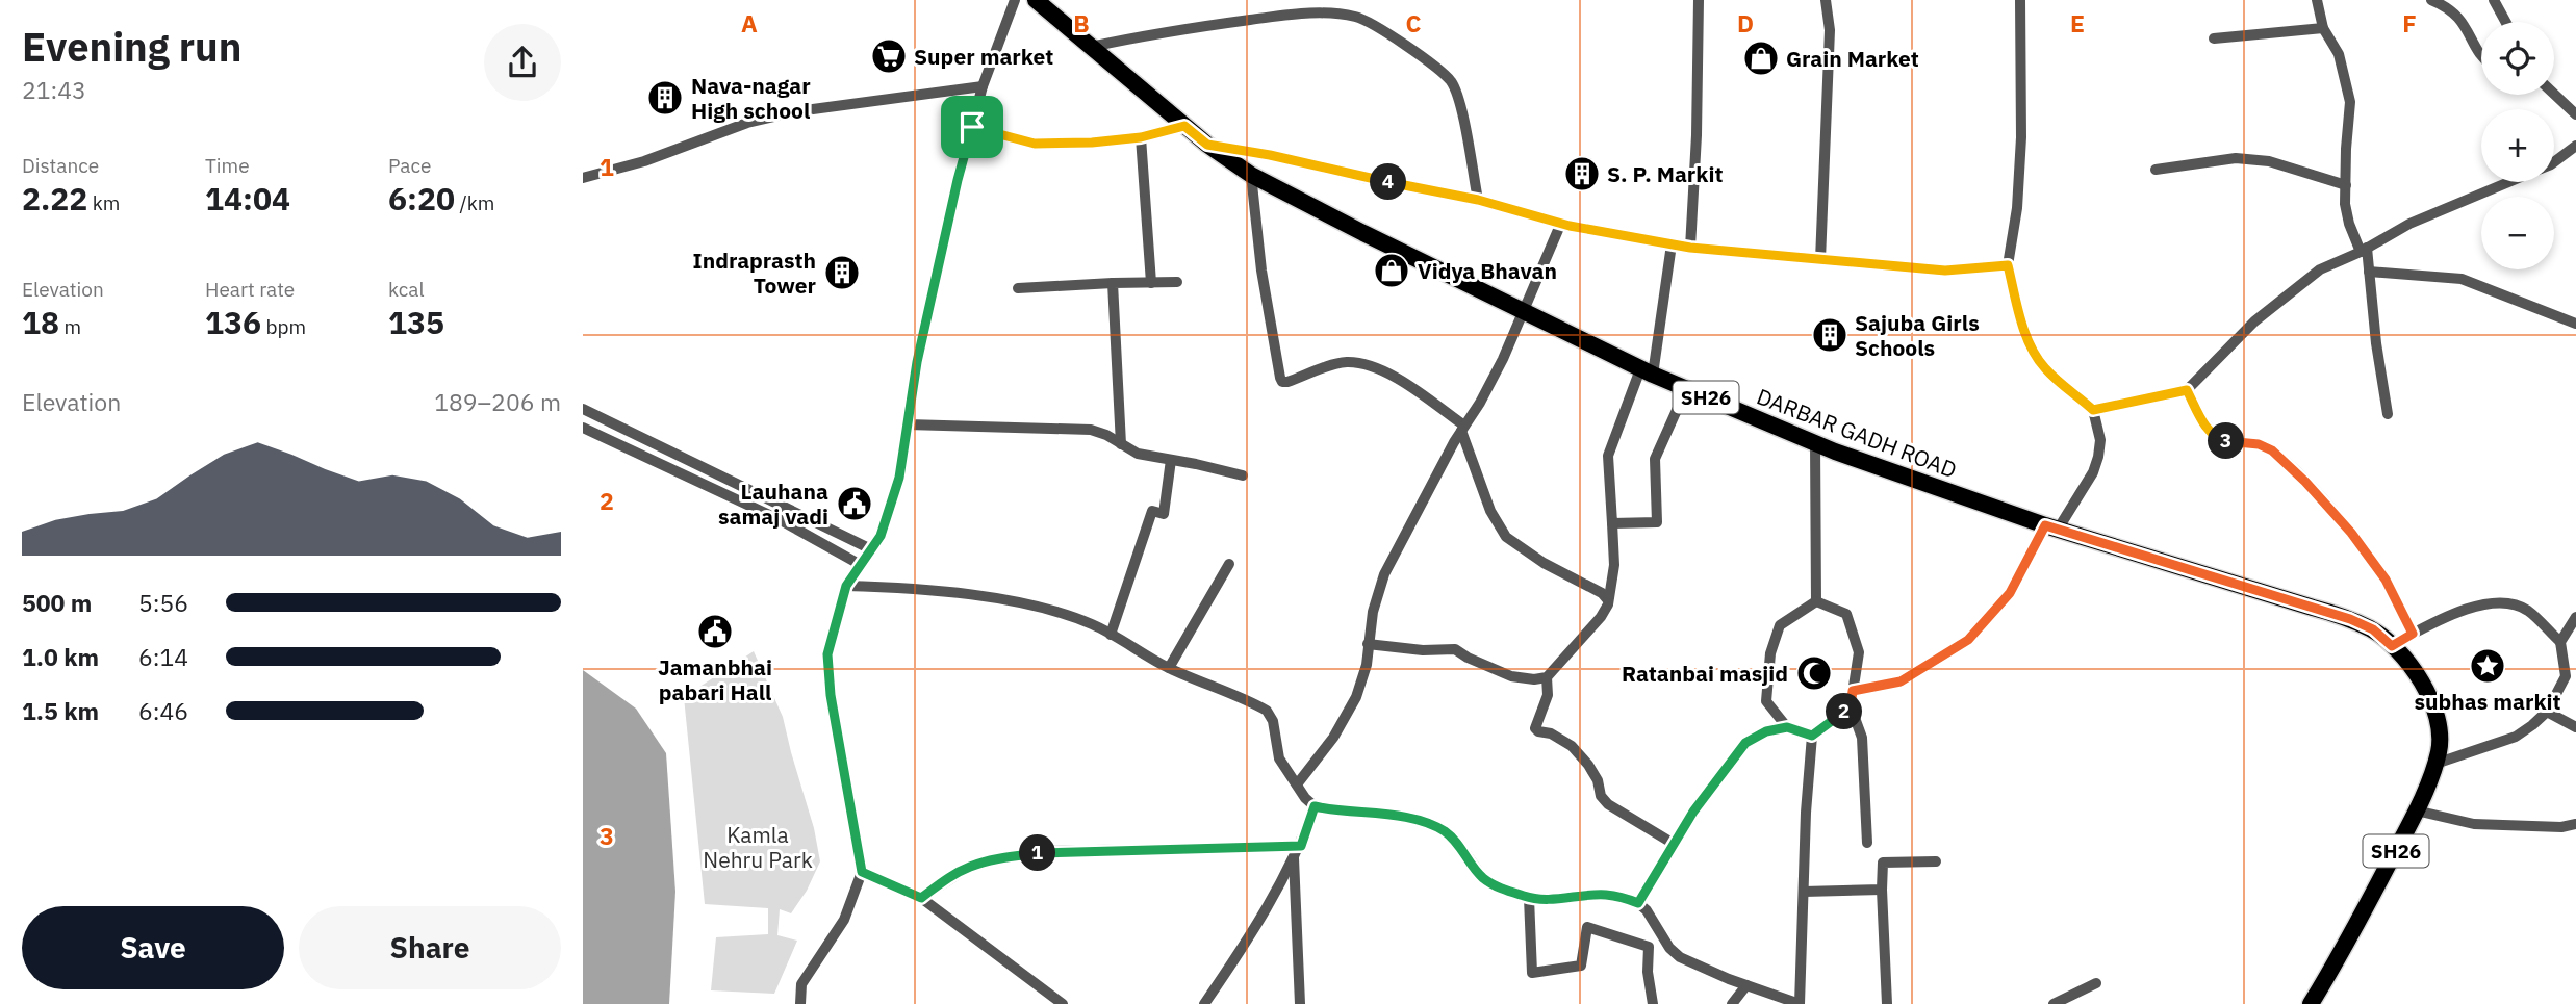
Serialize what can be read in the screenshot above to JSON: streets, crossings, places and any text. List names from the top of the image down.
{
  "streets": {
    "main road": ["SH26", "DARBAR GADH ROAD"]
  },
  "crossings": [
    ["SH26", "DARBAR GADH ROAD"]
  ],
  "parks": ["Kamla Nehru Park"],
  "places": {
    "supermarket": ["Super market"],
    "shop": ["Grain Market", "Vidya Bhavan"],
    "building": [
      "Nava-nagar High school",
      "S. P. Markit",
      "Indraprasth Tower",
      "Sajuba Girls Schools"
    ],
    "public building": ["Lauhana samaj vadi", "Jamanbhai pabari Hall"],
    "place": ["subhas markit"],
    "mosque": ["Ratanbai masjid"]
  },
  "page": {
    "heading": ["Evening run", "21:43"],
    "map_buttons": ["+", "−"],
    "stats": [
      ["Distance", "2.22 km"],
      ["Time", "14:04"],
      ["Pace", "6:20 /km"],
      ["Elevation", "18 m"],
      ["Heart rate", "136 bpm"],
      ["kcal", "135"]
    ],
    "pins": [
      "4",
      "3",
      "2",
      "1"
    ],
    "chart": ["Elevation", "189–206 m"],
    "list": [
      {
        "name": "500 m",
        "note": "5:56"
      },
      {
        "name": "1.0 km",
        "note": "6:14"
      },
      {
        "name": "1.5 km",
        "note": "6:46"
      }
    ],
    "buttons": ["Save", "Share"]
  },
  "grid": {
    "columns": [
      "A",
      "B",
      "C",
      "D",
      "E",
      "F"
    ],
    "rows": ["1", "2", "3"]
  }
}
